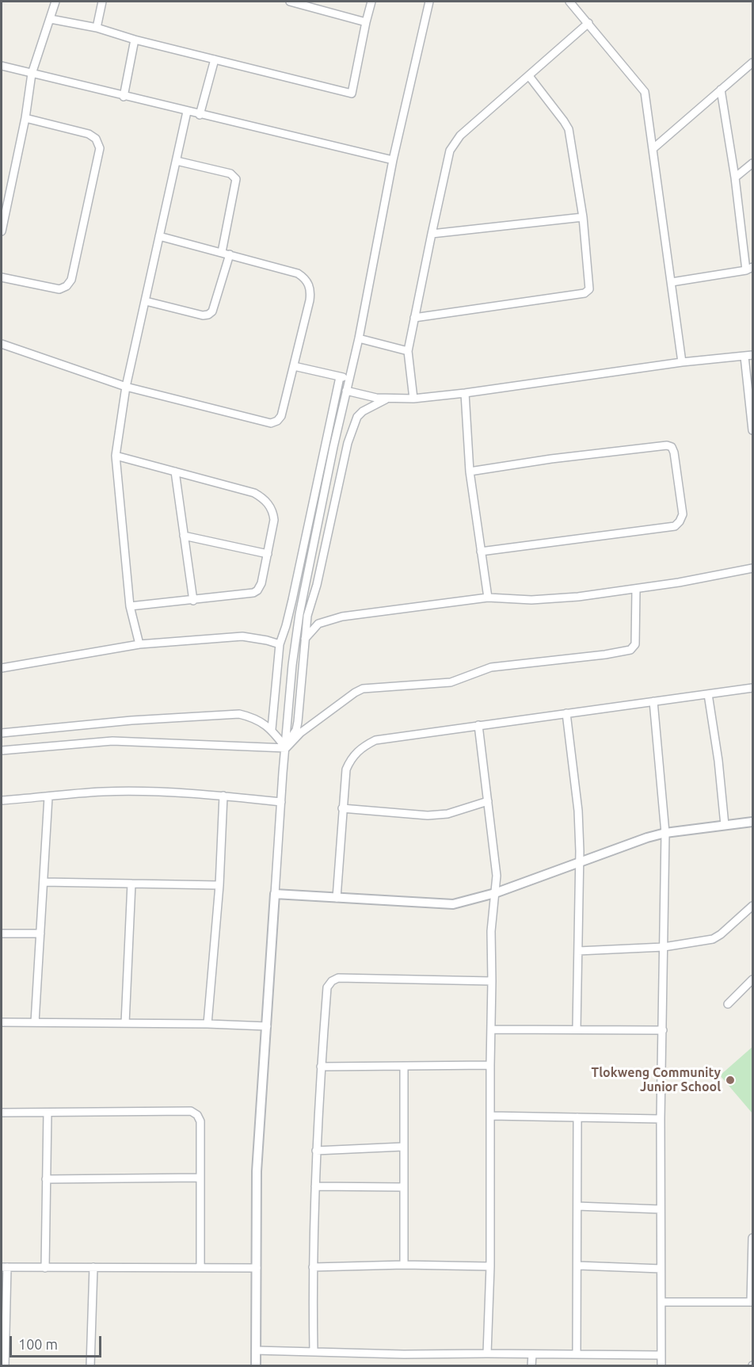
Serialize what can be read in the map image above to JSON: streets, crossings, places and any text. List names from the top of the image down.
{
  "places": ["Tlokweng Community Junior School"],
  "scale_bar": "100 m"
}
